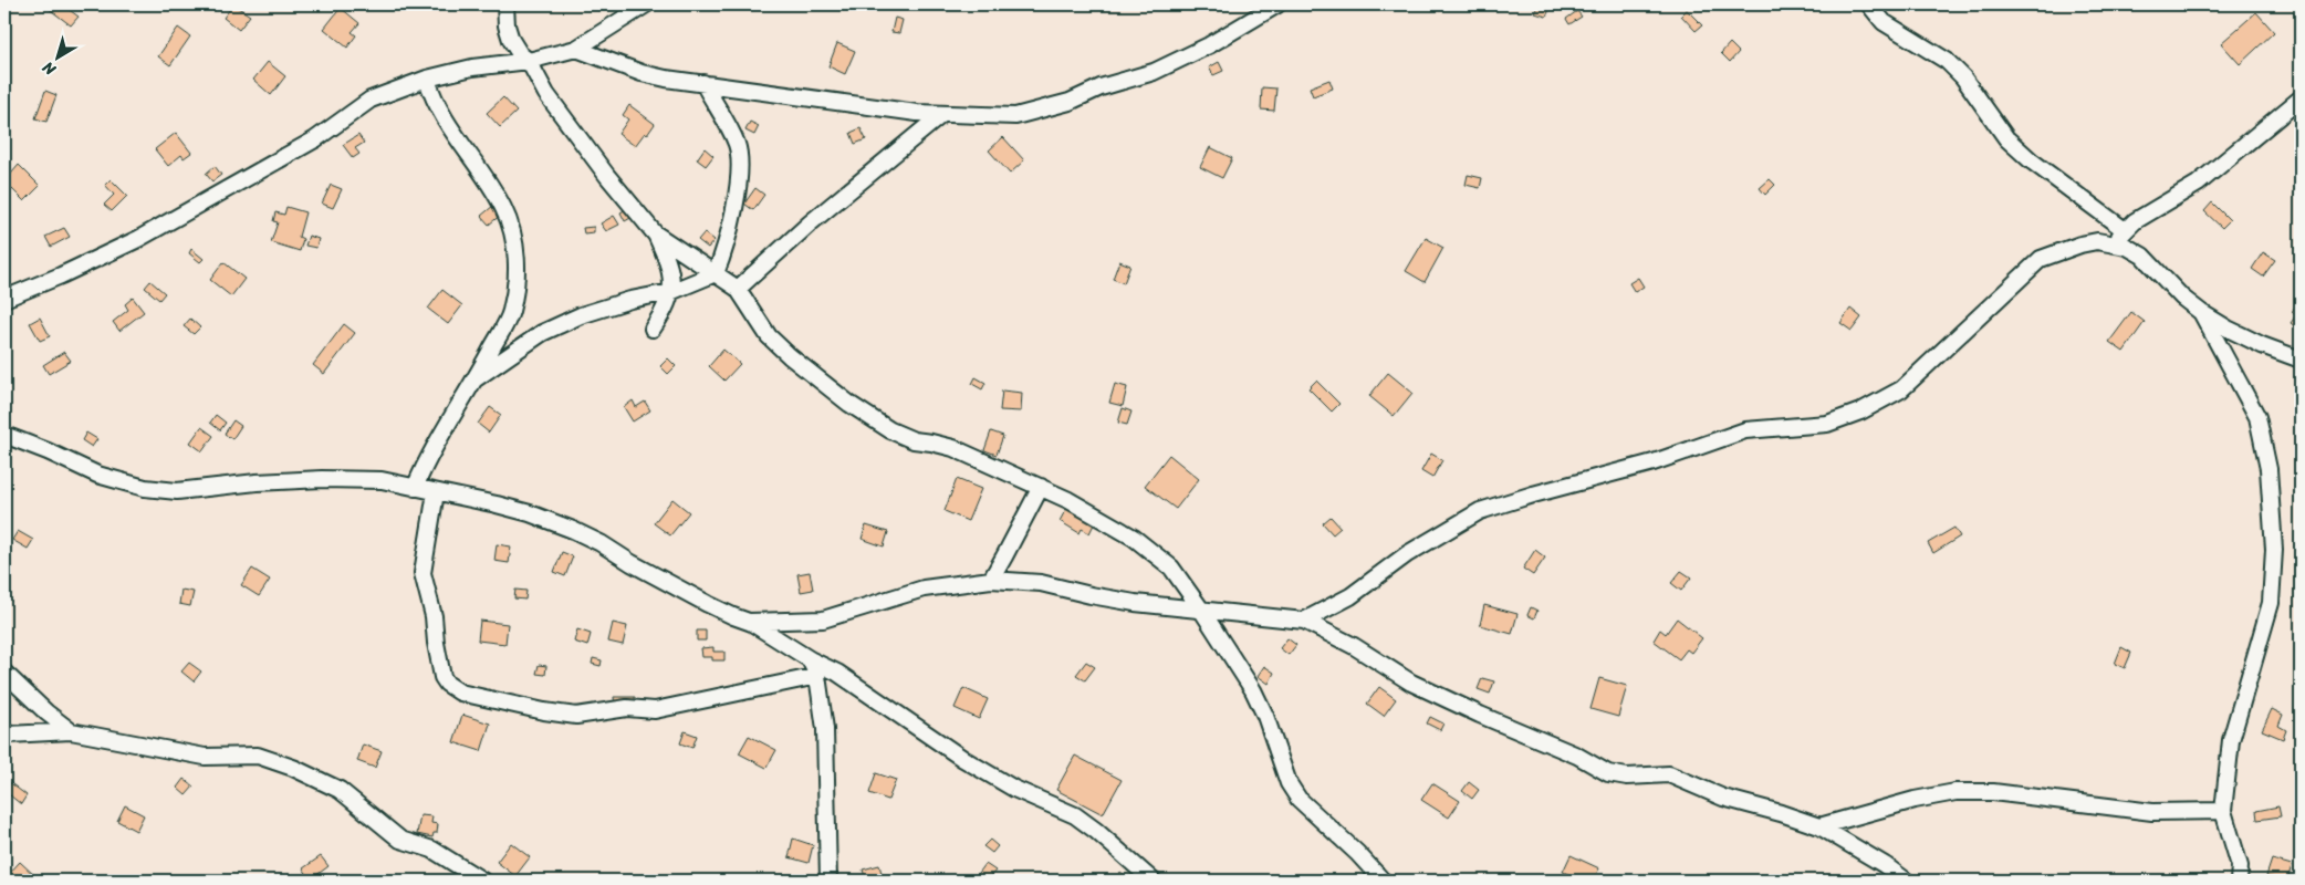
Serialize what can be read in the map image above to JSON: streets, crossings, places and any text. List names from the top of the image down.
{
  "north": "bottom left"
}
